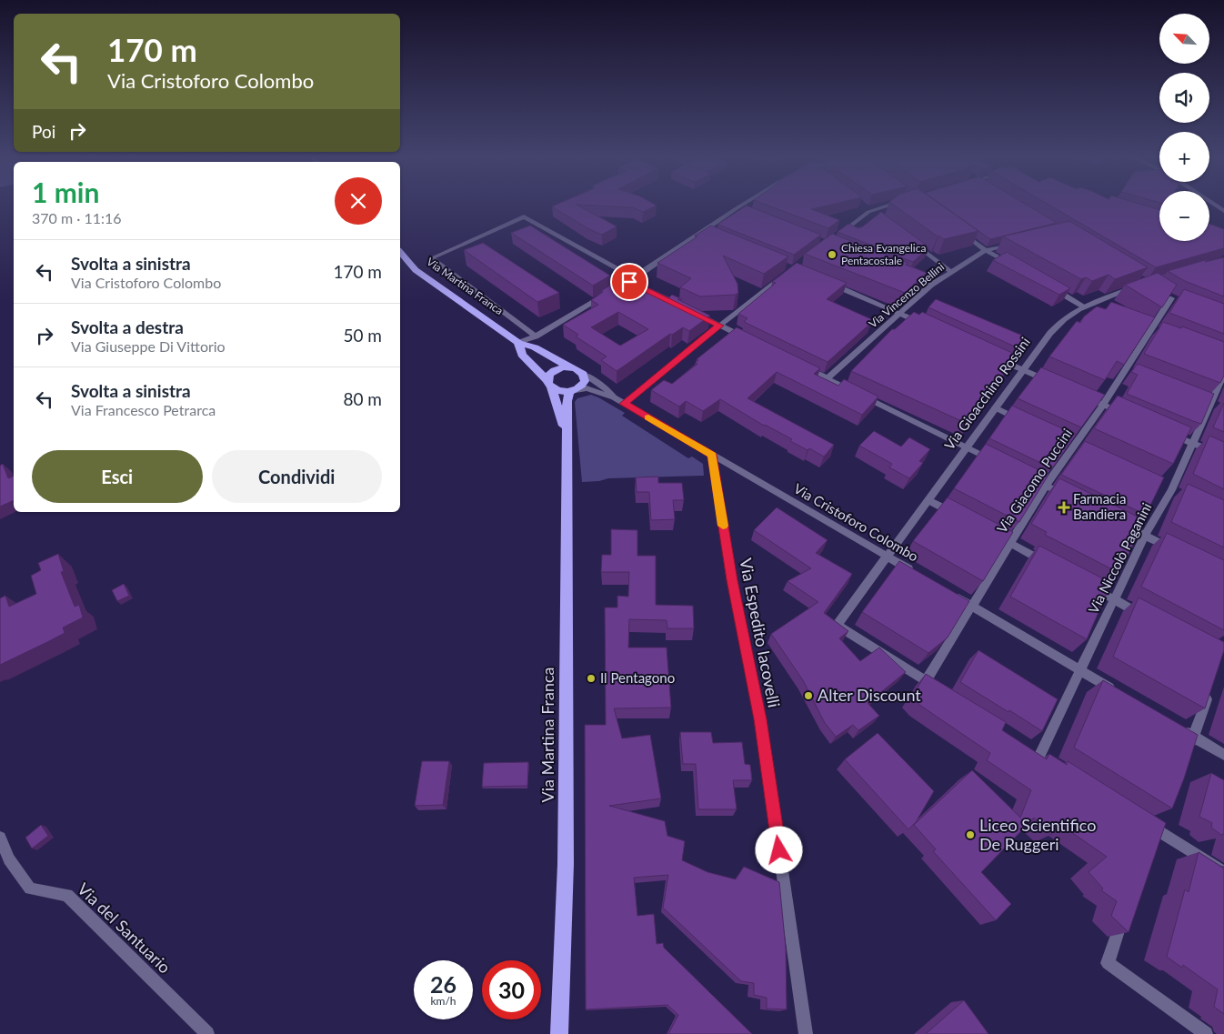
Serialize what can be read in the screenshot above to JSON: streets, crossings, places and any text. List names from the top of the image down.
{
  "streets": {
    "main road": ["Via Martina Franca"],
    "street": [
      "Via Vincenzo Bellini",
      "Via Gioacchino Rossini",
      "Via Giacomo Puccini",
      "Via Cristoforo Colombo",
      "Via Niccolò Paganini",
      "Via Espedito Iacovelli",
      "Via del Santuario"
    ]
  },
  "crossings": [
    ["Via Martina Franca", "Via Cristoforo Colombo"],
    ["Via Gioacchino Rossini", "Via Giacomo Puccini"],
    ["Via Gioacchino Rossini", "Via Cristoforo Colombo"],
    ["Via Cristoforo Colombo", "Via Espedito Iacovelli"]
  ],
  "places": {
    "other": [
      "Chiesa Evangelica Pentacostale",
      "Il Pentagono",
      "Alter Discount",
      "Liceo Scientifico De Ruggeri"
    ],
    "health": ["Farmacia Bandiera"]
  },
  "north": "top left",
  "page": {
    "map_buttons": ["+", "−"],
    "turn": ["170 m", "Via Cristoforo Colombo"],
    "then": "Poi",
    "heading": ["1 min", "370 m · 11:16"],
    "list": [
      {
        "name": "Svolta a sinistra",
        "note": "Via Cristoforo Colombo",
        "value": "170 m"
      },
      {
        "name": "Svolta a destra",
        "note": "Via Giuseppe Di Vittorio",
        "value": "50 m"
      },
      {
        "name": "Svolta a sinistra",
        "note": "Via Francesco Petrarca",
        "value": "80 m"
      }
    ],
    "buttons": ["Esci", "Condividi"],
    "speed": "26 km/h",
    "limit": "30"
  }
}
